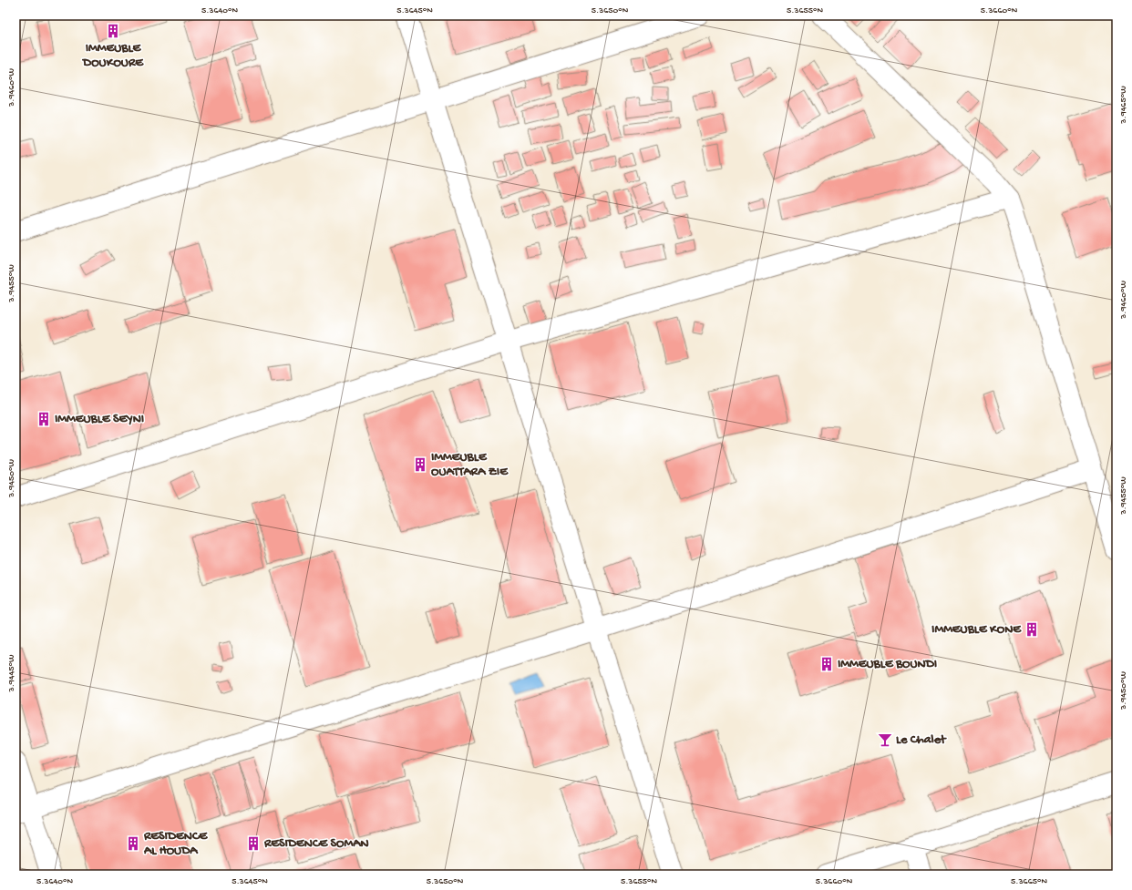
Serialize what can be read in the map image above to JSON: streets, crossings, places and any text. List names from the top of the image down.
{
  "places": {
    "building": [
      "IMMEUBLE DOUKOURE",
      "IMMEUBLE SEYNI",
      "IMMEUBLE OUATTARA ZIE",
      "IMMEUBLE KONE",
      "IMMEUBLE BOUNDI",
      "RESIDENCE AL HOUDA",
      "RESIDENCE SOMAN"
    ],
    "bar": ["Le Chalet"]
  },
  "coordinates": [
    "5.3640°N",
    "5.3645°N",
    "5.3650°N",
    "5.3655°N",
    "5.3660°N",
    "3.9460°W",
    "3.9465°W",
    "3.9455°W",
    "3.9450°W",
    "3.9445°W",
    "5.3665°N"
  ]
}
